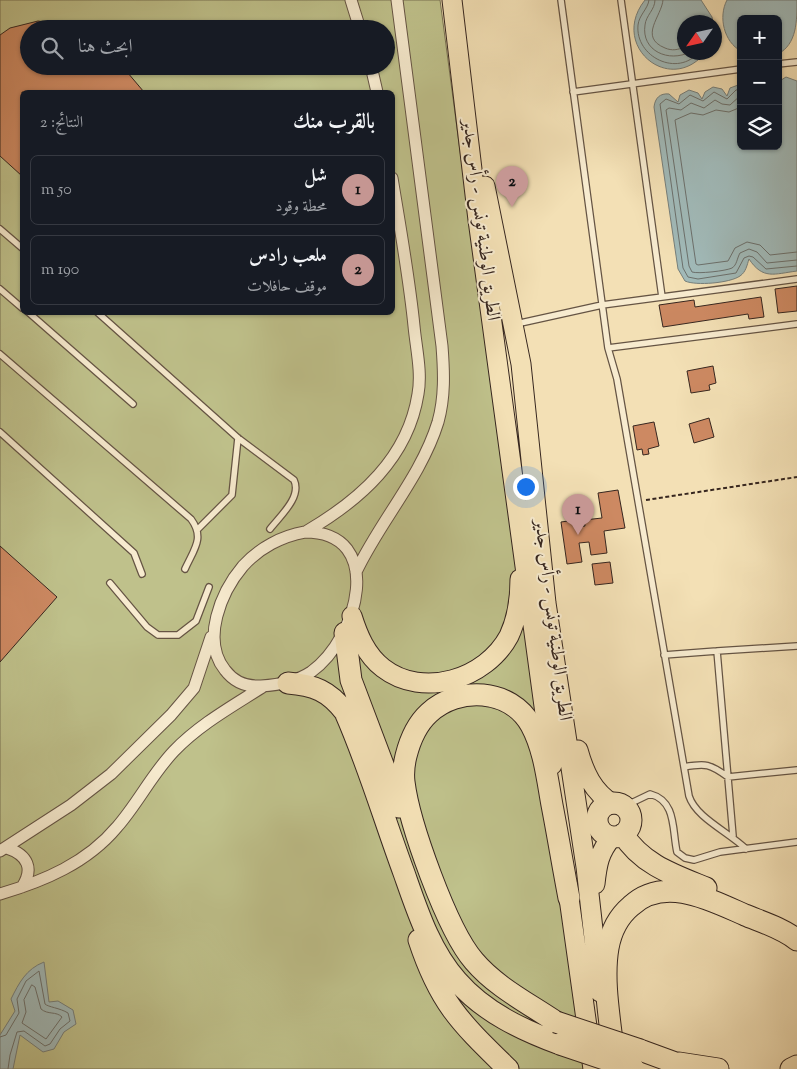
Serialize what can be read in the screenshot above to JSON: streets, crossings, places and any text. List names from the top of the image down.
{
  "streets": {
    "main road": ["الطريق الوطنية تونس - رأس جدير"]
  },
  "north": "bottom left",
  "page": {
    "map_buttons": ["+", "−"],
    "search": "ابحث هنا",
    "heading": ["بالقرب منك", "النتائج: 2"],
    "list": [
      {
        "mark": "1",
        "name": "شل",
        "note": "محطة وقود",
        "value": "50 m"
      },
      {
        "mark": "2",
        "name": "ملعب رادس",
        "note": "موقف حافلات",
        "value": "190 m"
      }
    ],
    "pins": ["2", "1"]
  }
}
